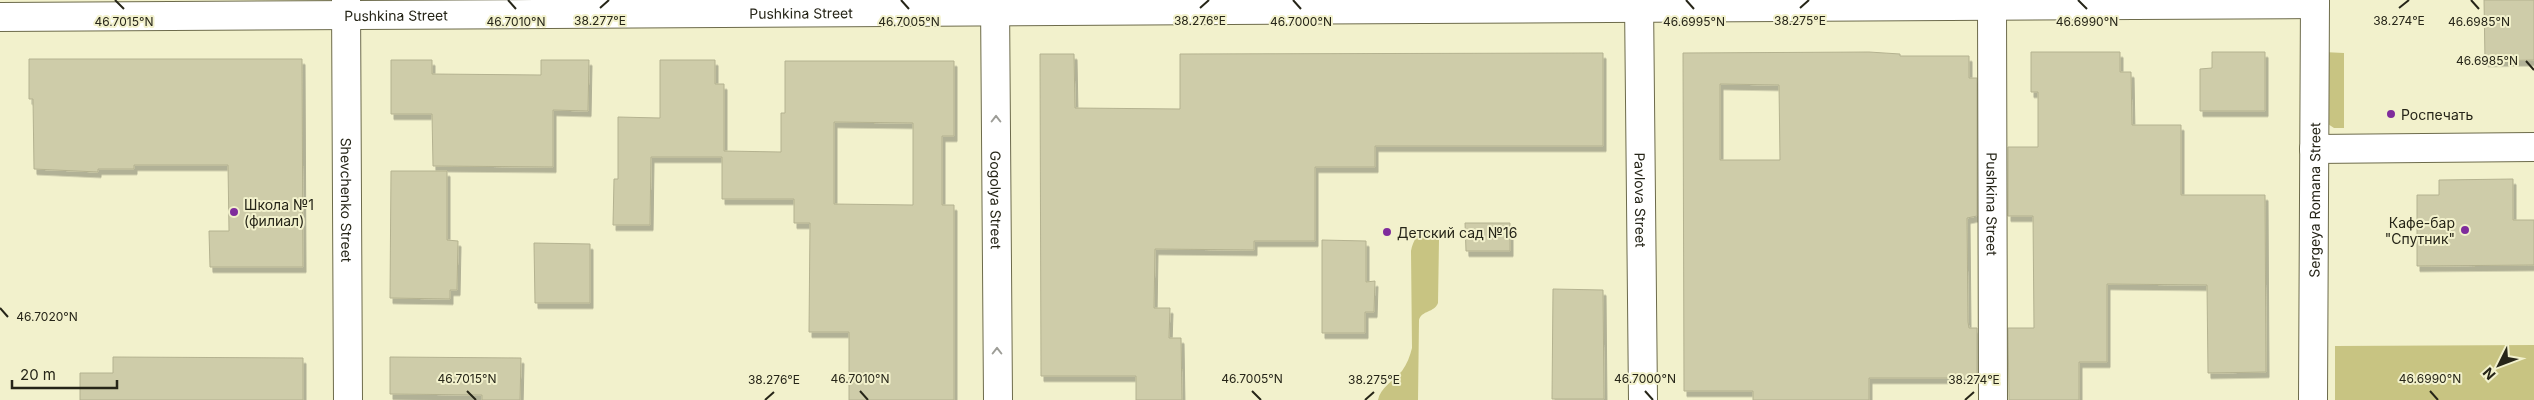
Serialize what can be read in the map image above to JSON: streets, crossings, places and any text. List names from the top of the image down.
{
  "streets": {
    "street": [
      "Pushkina Street",
      "Shevchenko Street",
      "Gogolya Street",
      "Pavlova Street",
      "Sergeya Romana Street"
    ]
  },
  "crossings": [
    ["Pushkina Street", "Shevchenko Street"],
    ["Pushkina Street", "Gogolya Street"],
    ["Pushkina Street", "Pavlova Street"],
    ["Pushkina Street", "Sergeya Romana Street"]
  ],
  "one_way": ["Gogolya Street"],
  "places": [
    "Роспечать",
    "Школа №1 (филиал)",
    "Кафе-бар \"Спутник\"",
    "Детский сад №16"
  ],
  "scale_bar": "20 m",
  "north": "bottom left",
  "coordinates": [
    "38.277°E",
    "38.276°E",
    "38.275°E",
    "38.274°E",
    "46.7015°N",
    "46.7010°N",
    "46.7005°N",
    "46.6995°N",
    "46.6990°N",
    "46.6985°N",
    "46.7000°N",
    "46.7020°N"
  ]
}
